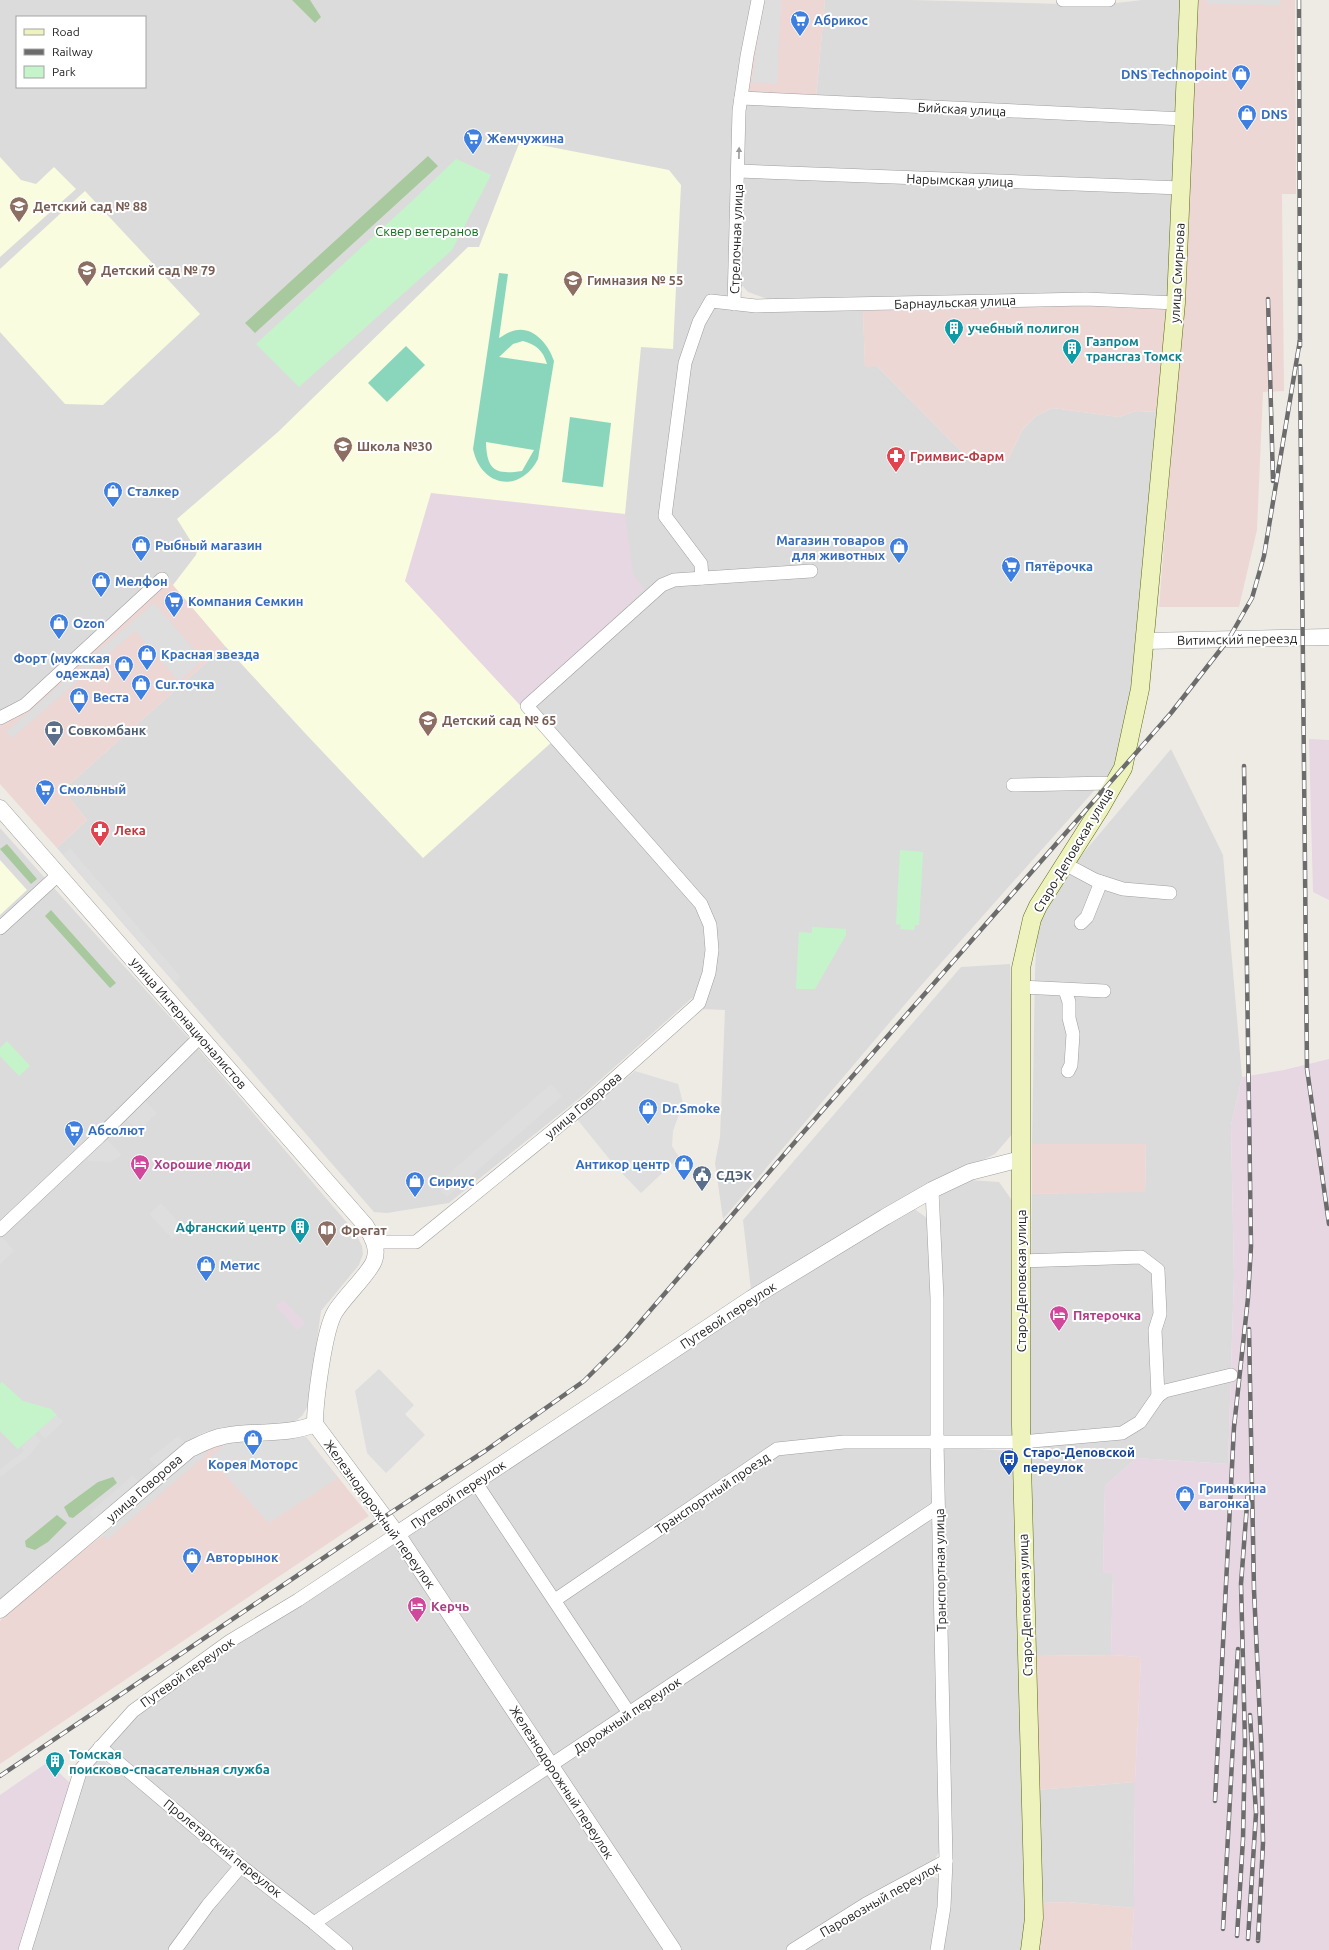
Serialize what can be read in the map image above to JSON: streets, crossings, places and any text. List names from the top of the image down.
{
  "streets": {
    "main road": ["улица Смирнова", "Старо-Деповская улица"],
    "street": [
      "Бийская улица",
      "Нарымская улица",
      "Стрелочная улица",
      "Барнаульская улица",
      "Витимский переезд",
      "улица Интернационалистов",
      "улица Говорова",
      "Путевой переулок",
      "Транспортный проезд",
      "Железнодорожный переулок",
      "Транспортная улица",
      "Дорожный переулок",
      "Пролетарский переулок",
      "Паровозный переулок"
    ]
  },
  "crossings": [
    ["Бийская улица", "Стрелочная улица"],
    ["Бийская улица", "улица Смирнова"],
    ["Нарымская улица", "Стрелочная улица"],
    ["Нарымская улица", "улица Смирнова"],
    ["Стрелочная улица", "Барнаульская улица"],
    ["Стрелочная улица", "улица Говорова"],
    ["улица Смирнова", "Барнаульская улица"],
    ["улица Смирнова", "Витимский переезд"],
    ["улица Смирнова", "Старо-Деповская улица"],
    ["Витимский переезд", "Старо-Деповская улица"],
    ["Старо-Деповская улица", "Путевой переулок"],
    ["улица Интернационалистов", "улица Говорова"],
    ["улица Говорова", "Железнодорожный переулок"],
    ["Путевой переулок", "Железнодорожный переулок"],
    ["Путевой переулок", "Транспортная улица"],
    ["Путевой переулок", "Пролетарский переулок"],
    ["Транспортный проезд", "Транспортная улица"],
    ["Железнодорожный переулок", "Дорожный переулок"],
    ["Транспортная улица", "Дорожный переулок"],
    ["Транспортная улица", "Паровозный переулок"],
    ["Дорожный переулок", "Пролетарский переулок"]
  ],
  "parks": ["Сквер ветеранов"],
  "places": {
    "supermarket": [
      "Абрикос",
      "Жемчужина",
      "Пятёрочка",
      "Компания Семкин",
      "Смольный",
      "Абсолют"
    ],
    "shop": [
      "DNS Technopoint",
      "DNS",
      "Сталкер",
      "Рыбный магазин",
      "Магазин товаров для животных",
      "Мелфон",
      "Ozon",
      "Красная звезда",
      "Форт (мужская одежда)",
      "Cur.точка",
      "Веста",
      "Dr.Smoke",
      "Антикор центр",
      "Сириус",
      "Метис",
      "Корея Моторс",
      "Гринькина вагонка",
      "Авторынок"
    ],
    "school or university": [
      "Детский сад № 88",
      "Детский сад № 79",
      "Гимназия № 55",
      "Школа №30",
      "Детский сад № 65"
    ],
    "building": [
      "учебный полигон",
      "Газпром трансгаз Томск",
      "Афганский центр",
      "Томская поисково-спасательная служба"
    ],
    "pharmacy": ["Гримвис-Фарм", "Лека"],
    "bank": ["Совкомбанк"],
    "hotel": ["Хорошие люди", "Пятерочка", "Керчь"],
    "public building": ["СДЭК"],
    "library": ["Фрегат"],
    "bus stop": ["Старо-Деповской переулок"]
  },
  "legend": ["Road", "Railway", "Park"]
}
